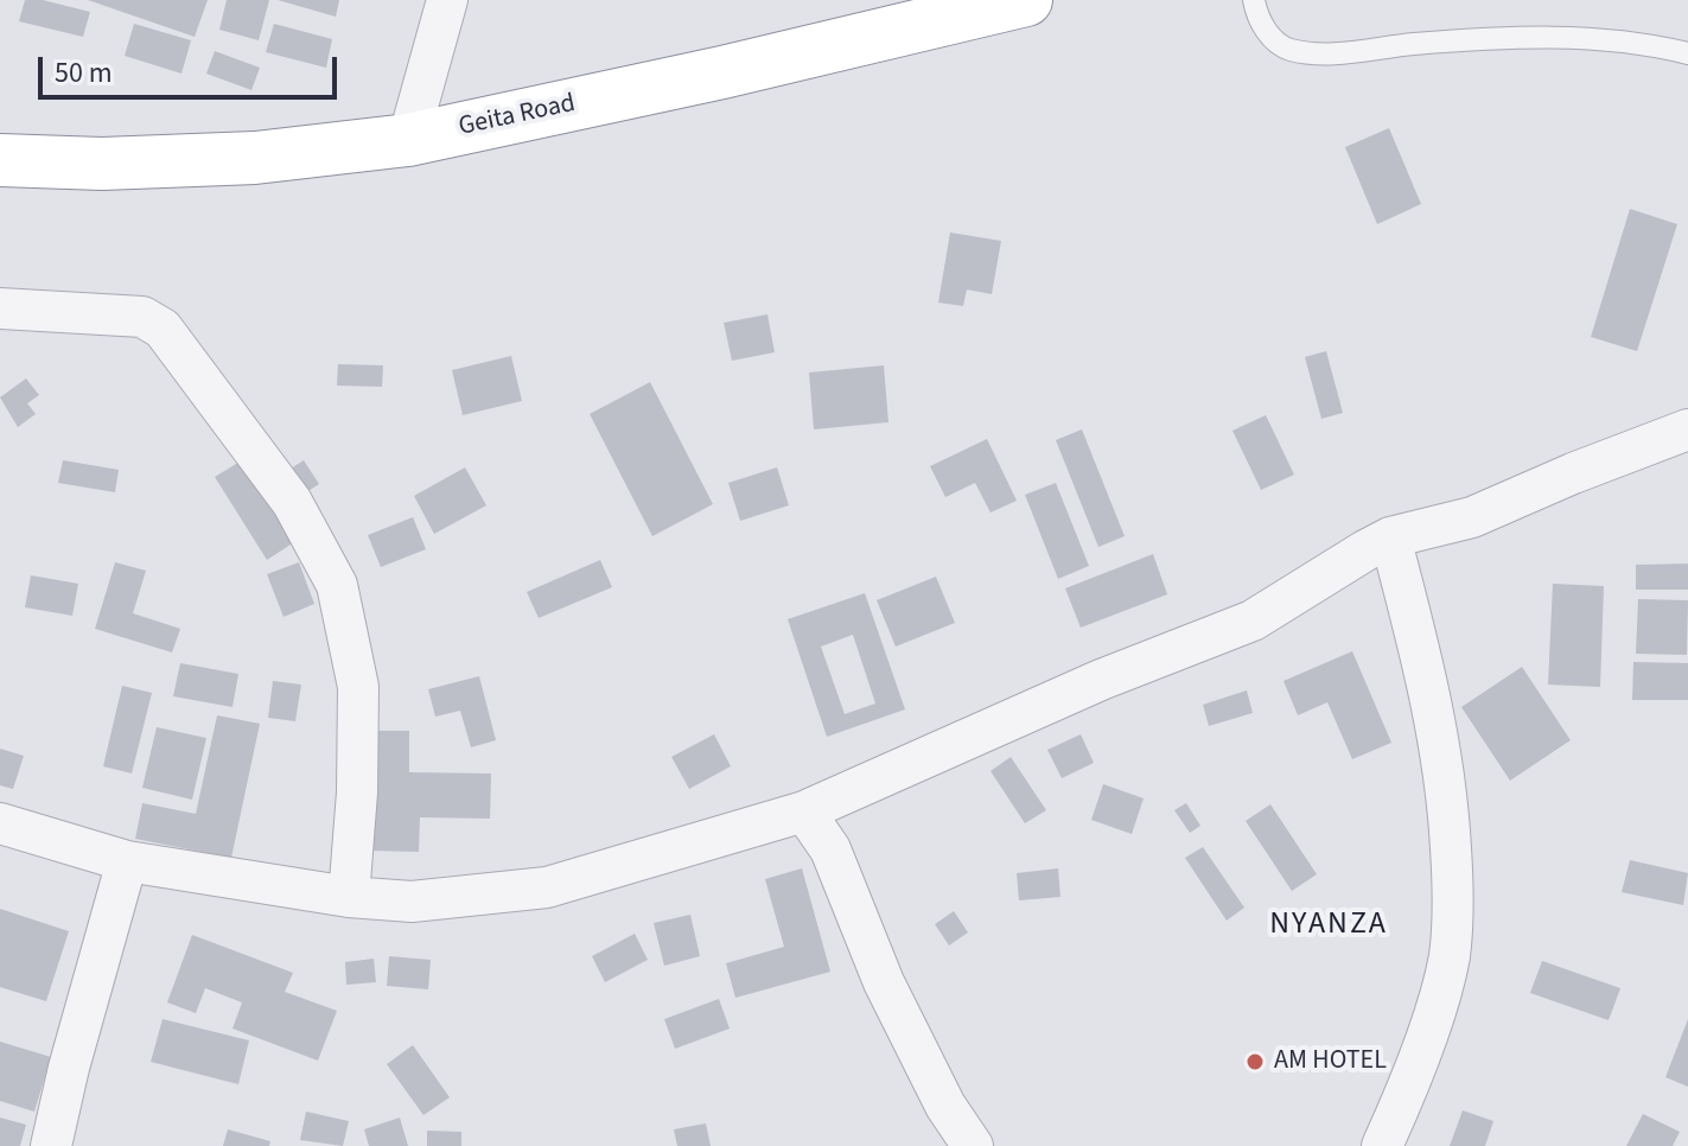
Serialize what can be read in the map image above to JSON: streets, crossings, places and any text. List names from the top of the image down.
{
  "streets": {
    "highway": ["Geita Road"]
  },
  "districts": ["NYANZA"],
  "places": ["AM HOTEL"],
  "scale_bar": "50 m"
}
